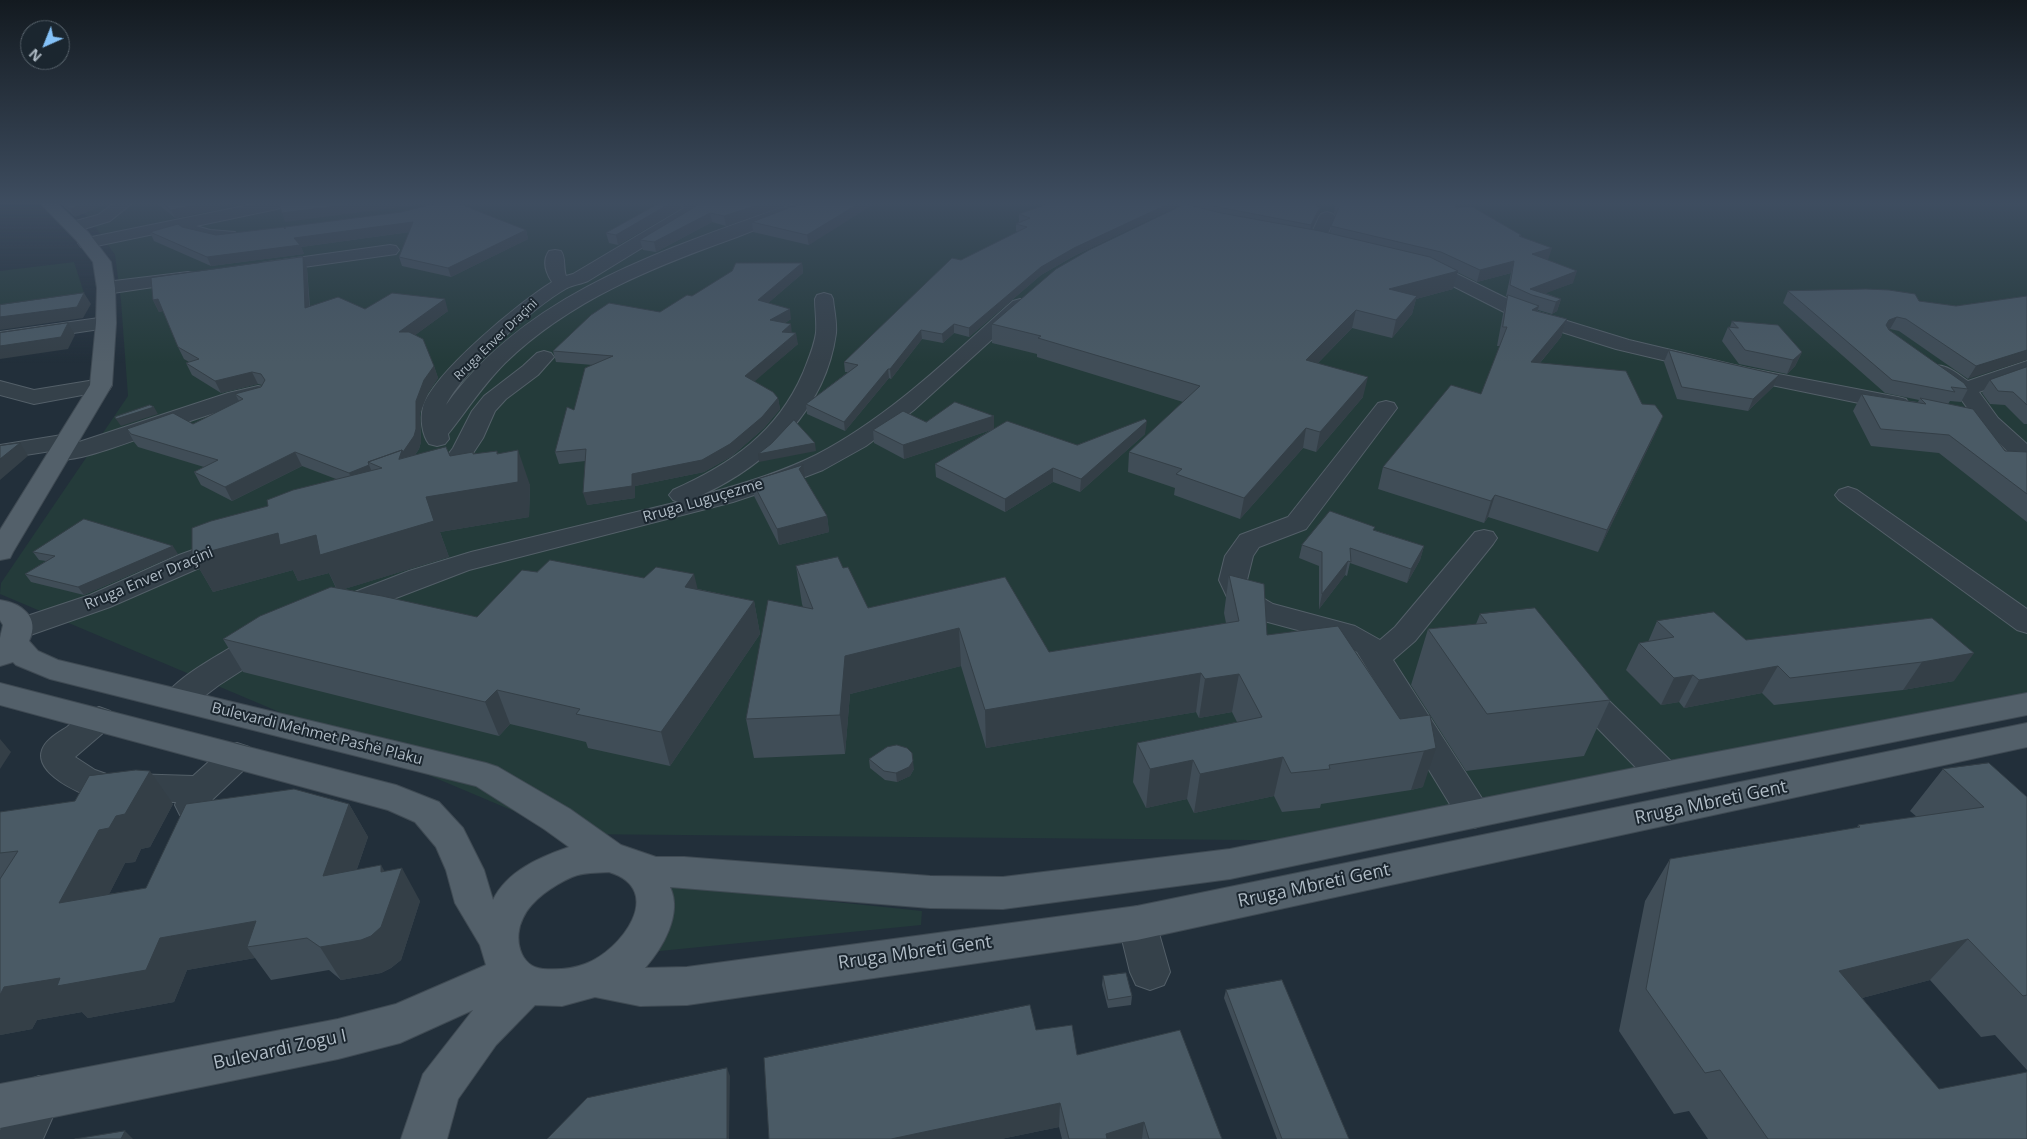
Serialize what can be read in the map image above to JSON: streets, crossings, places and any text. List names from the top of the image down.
{
  "streets": {
    "main road": ["Bulevardi Mehmet Pashë Plaku", "Rruga Mbreti Gent", "Bulevardi Zogu I"],
    "street": ["Rruga Enver Draçini", "Rruga Luguçezme"]
  },
  "crossings": [
    ["Rruga Enver Draçini", "Bulevardi Mehmet Pashë Plaku"],
    ["Bulevardi Mehmet Pashë Plaku", "Rruga Mbreti Gent"],
    ["Bulevardi Mehmet Pashë Plaku", "Bulevardi Zogu I"],
    ["Rruga Mbreti Gent", "Bulevardi Zogu I"]
  ],
  "north": "bottom left"
}
